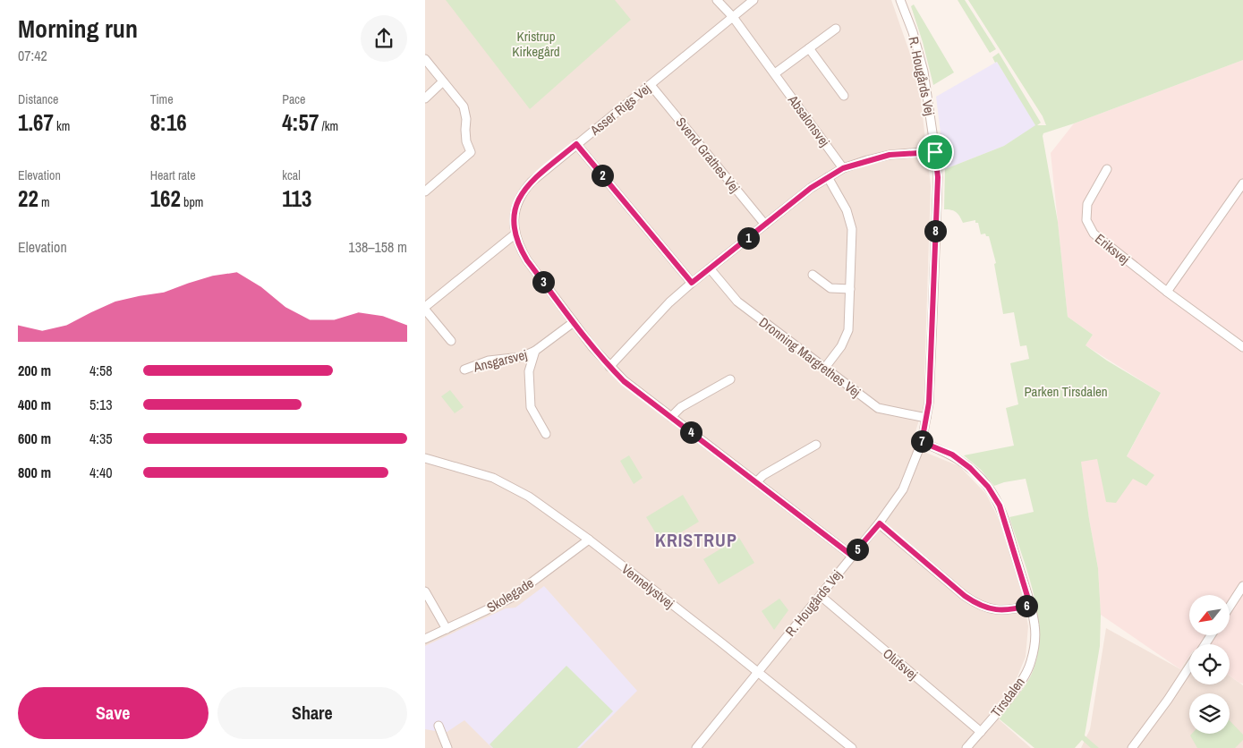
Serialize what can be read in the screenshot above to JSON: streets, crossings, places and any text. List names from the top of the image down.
{
  "streets": {
    "street": [
      "R. Hougårds Vej",
      "Asser Rigs Vej",
      "Absalonsvej",
      "Svend Grathes Vej",
      "Eriksvej",
      "Dronning Margrethes Vej",
      "Ansgarsvej",
      "Vennelystvej",
      "Skolegade",
      "Olufsvej",
      "Tirsdalen"
    ]
  },
  "crossings": [
    ["R. Hougårds Vej", "Asser Rigs Vej"],
    ["R. Hougårds Vej", "Dronning Margrethes Vej"],
    ["R. Hougårds Vej", "Vennelystvej"],
    ["R. Hougårds Vej", "Olufsvej"],
    ["R. Hougårds Vej", "Tirsdalen"],
    ["Asser Rigs Vej", "Absalonsvej"],
    ["Asser Rigs Vej", "Svend Grathes Vej"],
    ["Asser Rigs Vej", "Ansgarsvej"],
    ["Vennelystvej", "Skolegade"],
    ["Olufsvej", "Tirsdalen"]
  ],
  "districts": ["KRISTRUP"],
  "parks": ["Kristrup Kirkegård", "Parken Tirsdalen"],
  "north": "bottom left",
  "page": {
    "heading": ["Morning run", "07:42"],
    "stats": [
      ["Distance", "1.67 km"],
      ["Time", "8:16"],
      ["Pace", "4:57 /km"],
      ["Elevation", "22 m"],
      ["Heart rate", "162 bpm"],
      ["kcal", "113"]
    ],
    "pins": [
      "2",
      "8",
      "1",
      "3",
      "4",
      "7",
      "5",
      "6"
    ],
    "chart": ["Elevation", "138–158 m"],
    "list": [
      {
        "name": "200 m",
        "note": "4:58"
      },
      {
        "name": "400 m",
        "note": "5:13"
      },
      {
        "name": "600 m",
        "note": "4:35"
      },
      {
        "name": "800 m",
        "note": "4:40"
      }
    ],
    "buttons": ["Save", "Share"]
  }
}
